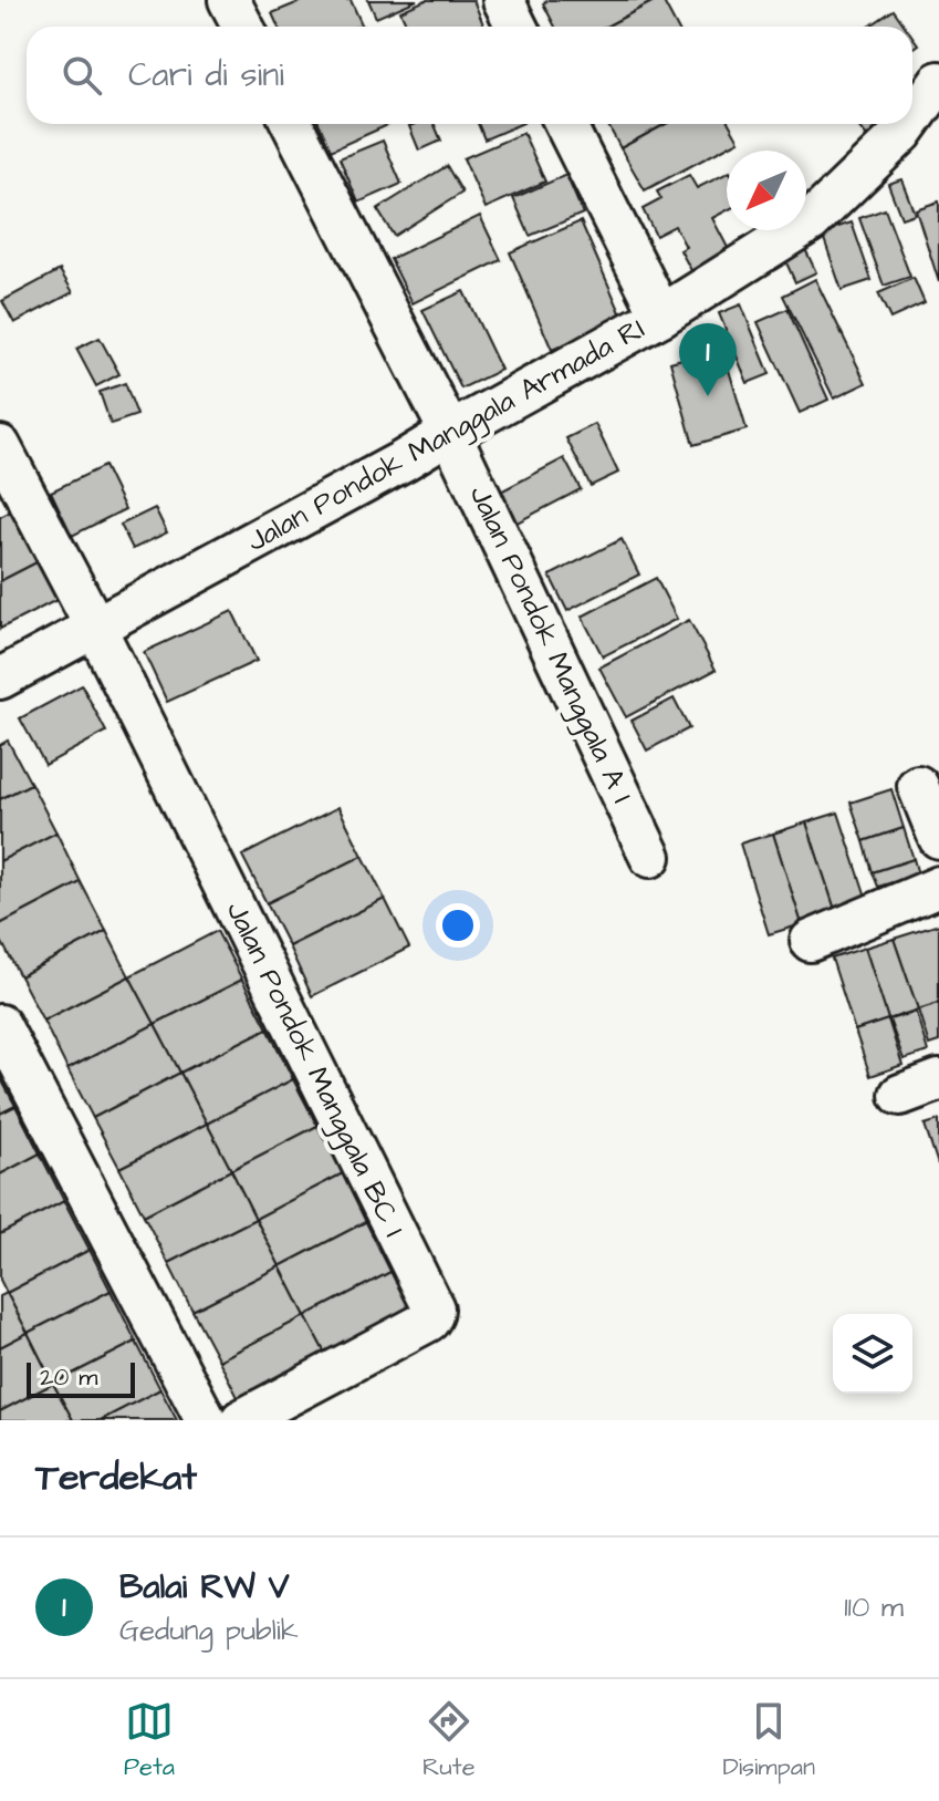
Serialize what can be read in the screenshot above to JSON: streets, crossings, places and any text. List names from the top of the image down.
{
  "streets": {
    "street": ["Jalan Pondok Manggala Armada RI", "Jalan Pondok Manggala A I", "Jalan Pondok Manggala BC I"]
  },
  "crossings": [
    ["Jalan Pondok Manggala Armada RI", "Jalan Pondok Manggala A I"],
    ["Jalan Pondok Manggala Armada RI", "Jalan Pondok Manggala BC I"]
  ],
  "scale_bar": "20 m",
  "north": "bottom left",
  "page": {
    "search": "Cari di sini",
    "pins": "1",
    "scale": "20 m",
    "heading": "Terdekat",
    "list": [
      {
        "mark": "1",
        "name": "Balai RW V",
        "note": "Gedung publik",
        "value": "110 m"
      }
    ],
    "nav": ["Peta", "Rute", "Disimpan"]
  }
}
